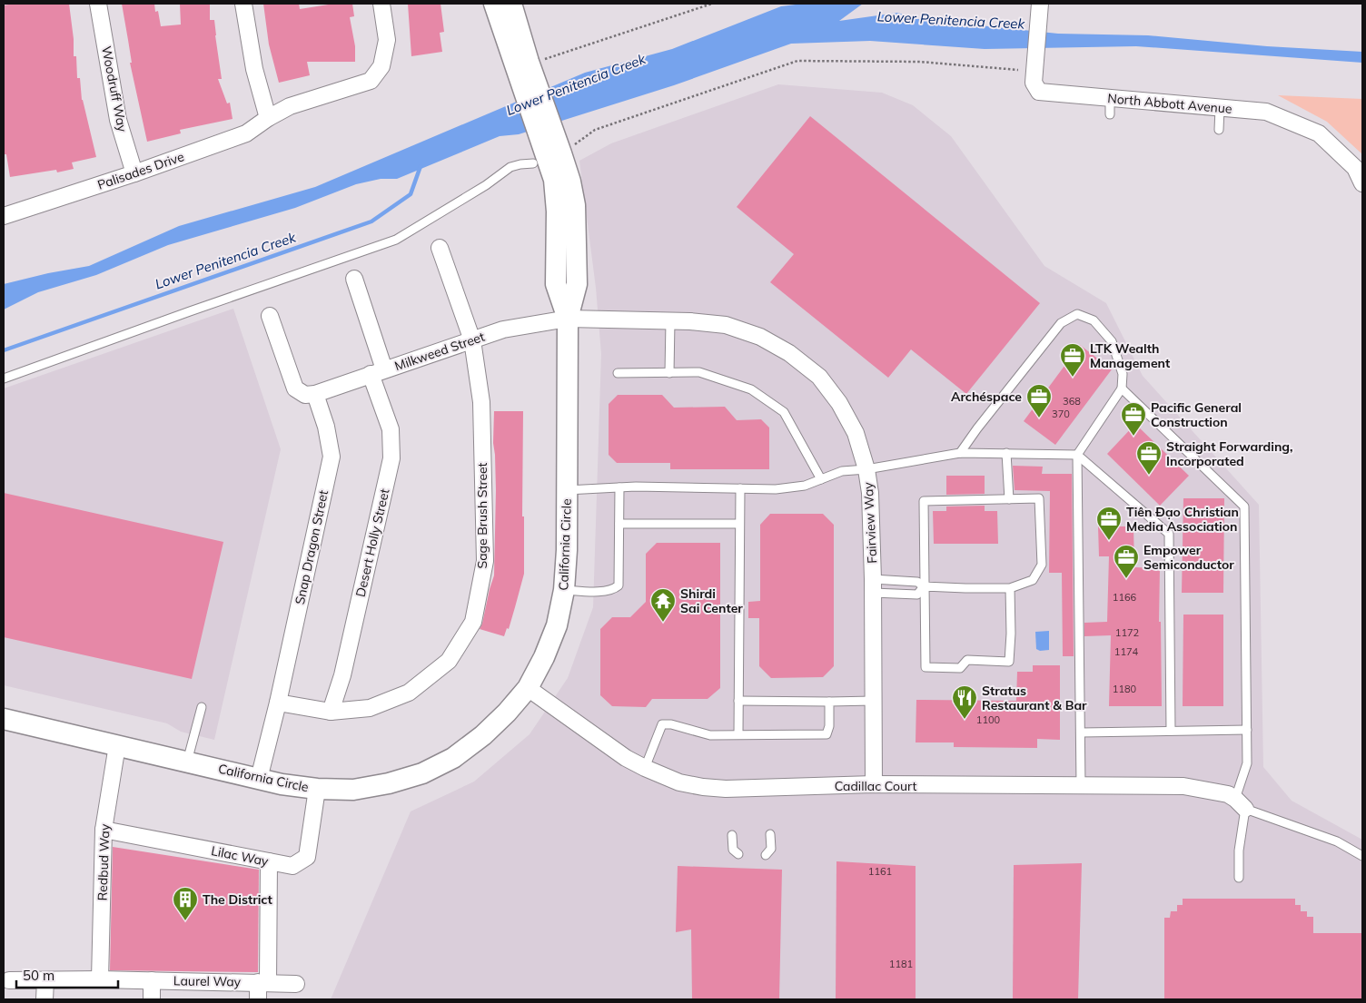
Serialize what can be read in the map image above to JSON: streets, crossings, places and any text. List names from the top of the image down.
{
  "streets": {
    "street": [
      "Woodruff Way",
      "North Abbott Avenue",
      "Palisades Drive",
      "Milkweed Street",
      "Sage Brush Street",
      "Fairview Way",
      "Desert Holly Street",
      "California Circle",
      "Snap Dragon Street",
      "Cadillac Court",
      "Lilac Way",
      "Redbud Way",
      "Laurel Way"
    ]
  },
  "crossings": [
    ["Woodruff Way", "Palisades Drive"],
    ["Milkweed Street", "Sage Brush Street"],
    ["Milkweed Street", "Fairview Way"],
    ["Milkweed Street", "Desert Holly Street"],
    ["Milkweed Street", "California Circle"],
    ["Milkweed Street", "Snap Dragon Street"],
    ["Sage Brush Street", "Desert Holly Street"],
    ["Sage Brush Street", "Snap Dragon Street"],
    ["Fairview Way", "California Circle"],
    ["Fairview Way", "Cadillac Court"],
    ["California Circle", "Snap Dragon Street"],
    ["California Circle", "Cadillac Court"],
    ["California Circle", "Lilac Way"],
    ["California Circle", "Redbud Way"],
    ["Lilac Way", "Redbud Way"],
    ["Redbud Way", "Laurel Way"]
  ],
  "water": ["Lower Penitencia Creek"],
  "places": {
    "office": [
      "LTK Wealth Management",
      "Archéspace",
      "Pacific General Construction",
      "Straight Forwarding, Incorporated",
      "Tiên Đạo Christian Media Association",
      "Empower Semiconductor"
    ],
    "temple": ["Shirdi Sai Center"],
    "restaurant": ["Stratus Restaurant & Bar"],
    "building": ["The District"]
  },
  "house_numbers": [
    "368",
    "370",
    "1166",
    "1172",
    "1174",
    "1180",
    "1100",
    "1161",
    "1181"
  ],
  "scale_bar": "50 m"
}
